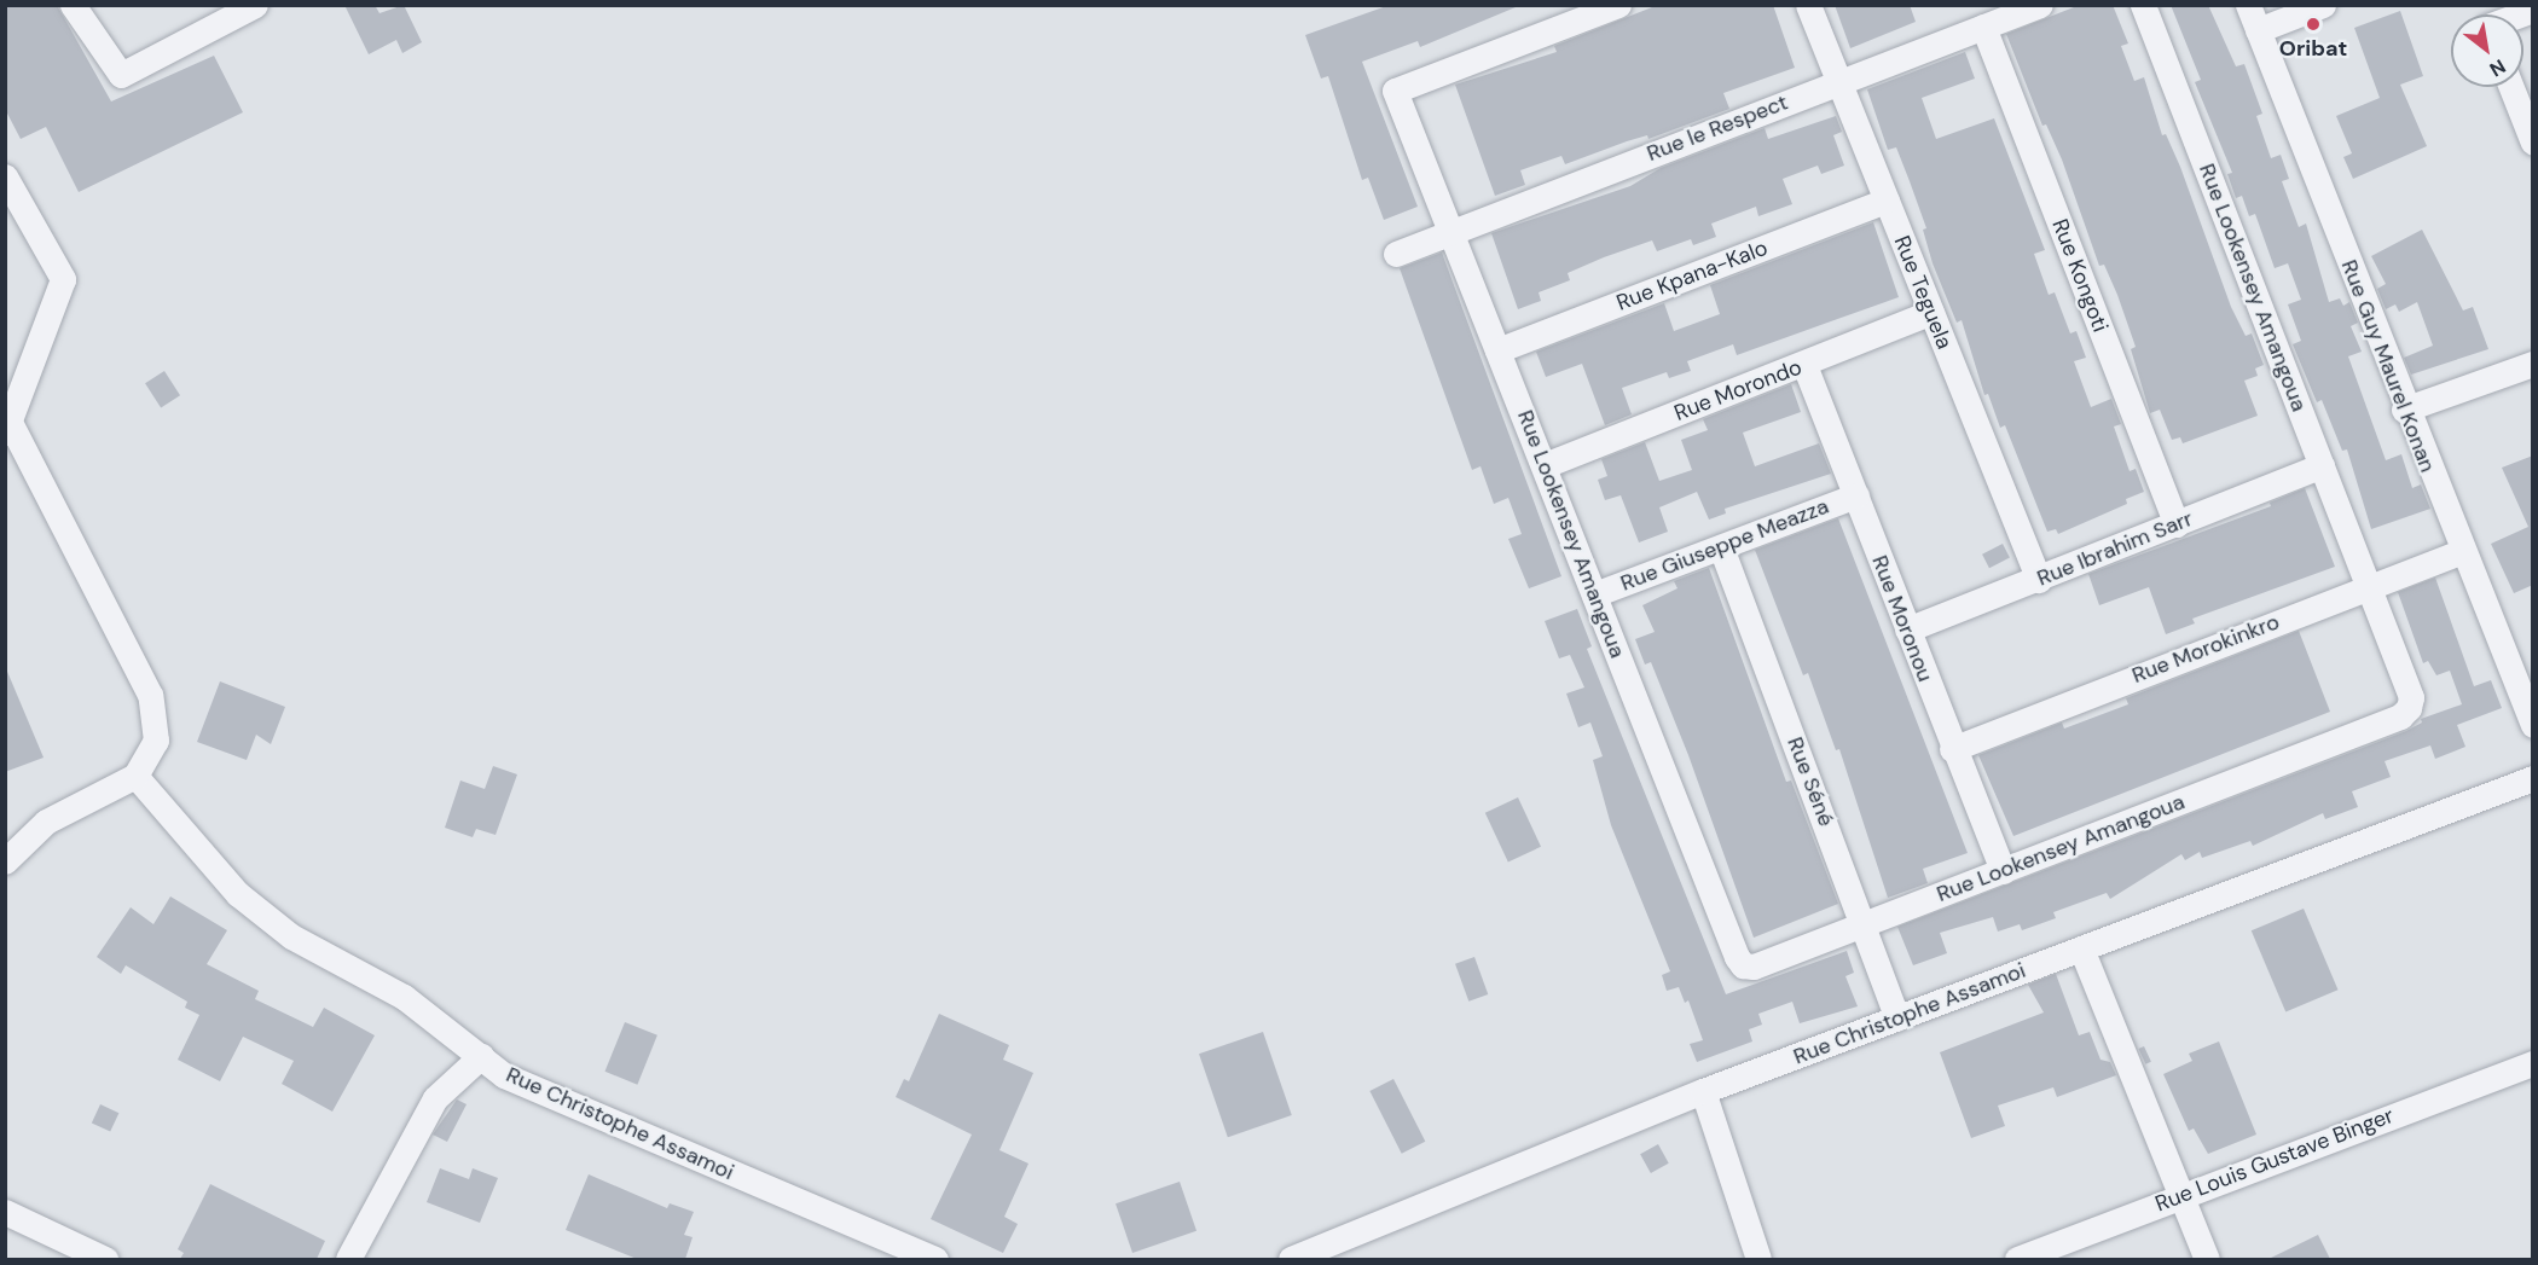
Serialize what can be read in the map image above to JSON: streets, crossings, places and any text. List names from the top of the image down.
{
  "streets": {
    "street": [
      "Rue le Respect",
      "Rue Kpana-Kalo",
      "Rue Kongoti",
      "Rue Lookensey Amangoua",
      "Rue Teguela",
      "Rue Guy Maurel Konan",
      "Rue Morondo",
      "Rue Giuseppe Meazza",
      "Rue Ibrahim Sarr",
      "Rue Moronou",
      "Rue Morokinkro",
      "Rue Séné",
      "Rue Christophe Assamoi",
      "Rue Louis Gustave Binger"
    ]
  },
  "crossings": [
    ["Rue le Respect", "Rue Kongoti"],
    ["Rue le Respect", "Rue Lookensey Amangoua"],
    ["Rue le Respect", "Rue Teguela"],
    ["Rue Kpana-Kalo", "Rue Lookensey Amangoua"],
    ["Rue Kpana-Kalo", "Rue Teguela"],
    ["Rue Kongoti", "Rue Ibrahim Sarr"],
    ["Rue Lookensey Amangoua", "Rue Morondo"],
    ["Rue Lookensey Amangoua", "Rue Giuseppe Meazza"],
    ["Rue Lookensey Amangoua", "Rue Ibrahim Sarr"],
    ["Rue Lookensey Amangoua", "Rue Moronou"],
    ["Rue Lookensey Amangoua", "Rue Morokinkro"],
    ["Rue Lookensey Amangoua", "Rue Séné"],
    ["Rue Teguela", "Rue Morondo"],
    ["Rue Teguela", "Rue Ibrahim Sarr"],
    ["Rue Guy Maurel Konan", "Rue Morokinkro"],
    ["Rue Morondo", "Rue Moronou"],
    ["Rue Giuseppe Meazza", "Rue Moronou"],
    ["Rue Giuseppe Meazza", "Rue Séné"],
    ["Rue Ibrahim Sarr", "Rue Moronou"],
    ["Rue Moronou", "Rue Morokinkro"],
    ["Rue Séné", "Rue Christophe Assamoi"]
  ],
  "places": ["Oribat"],
  "north": "bottom right"
}
